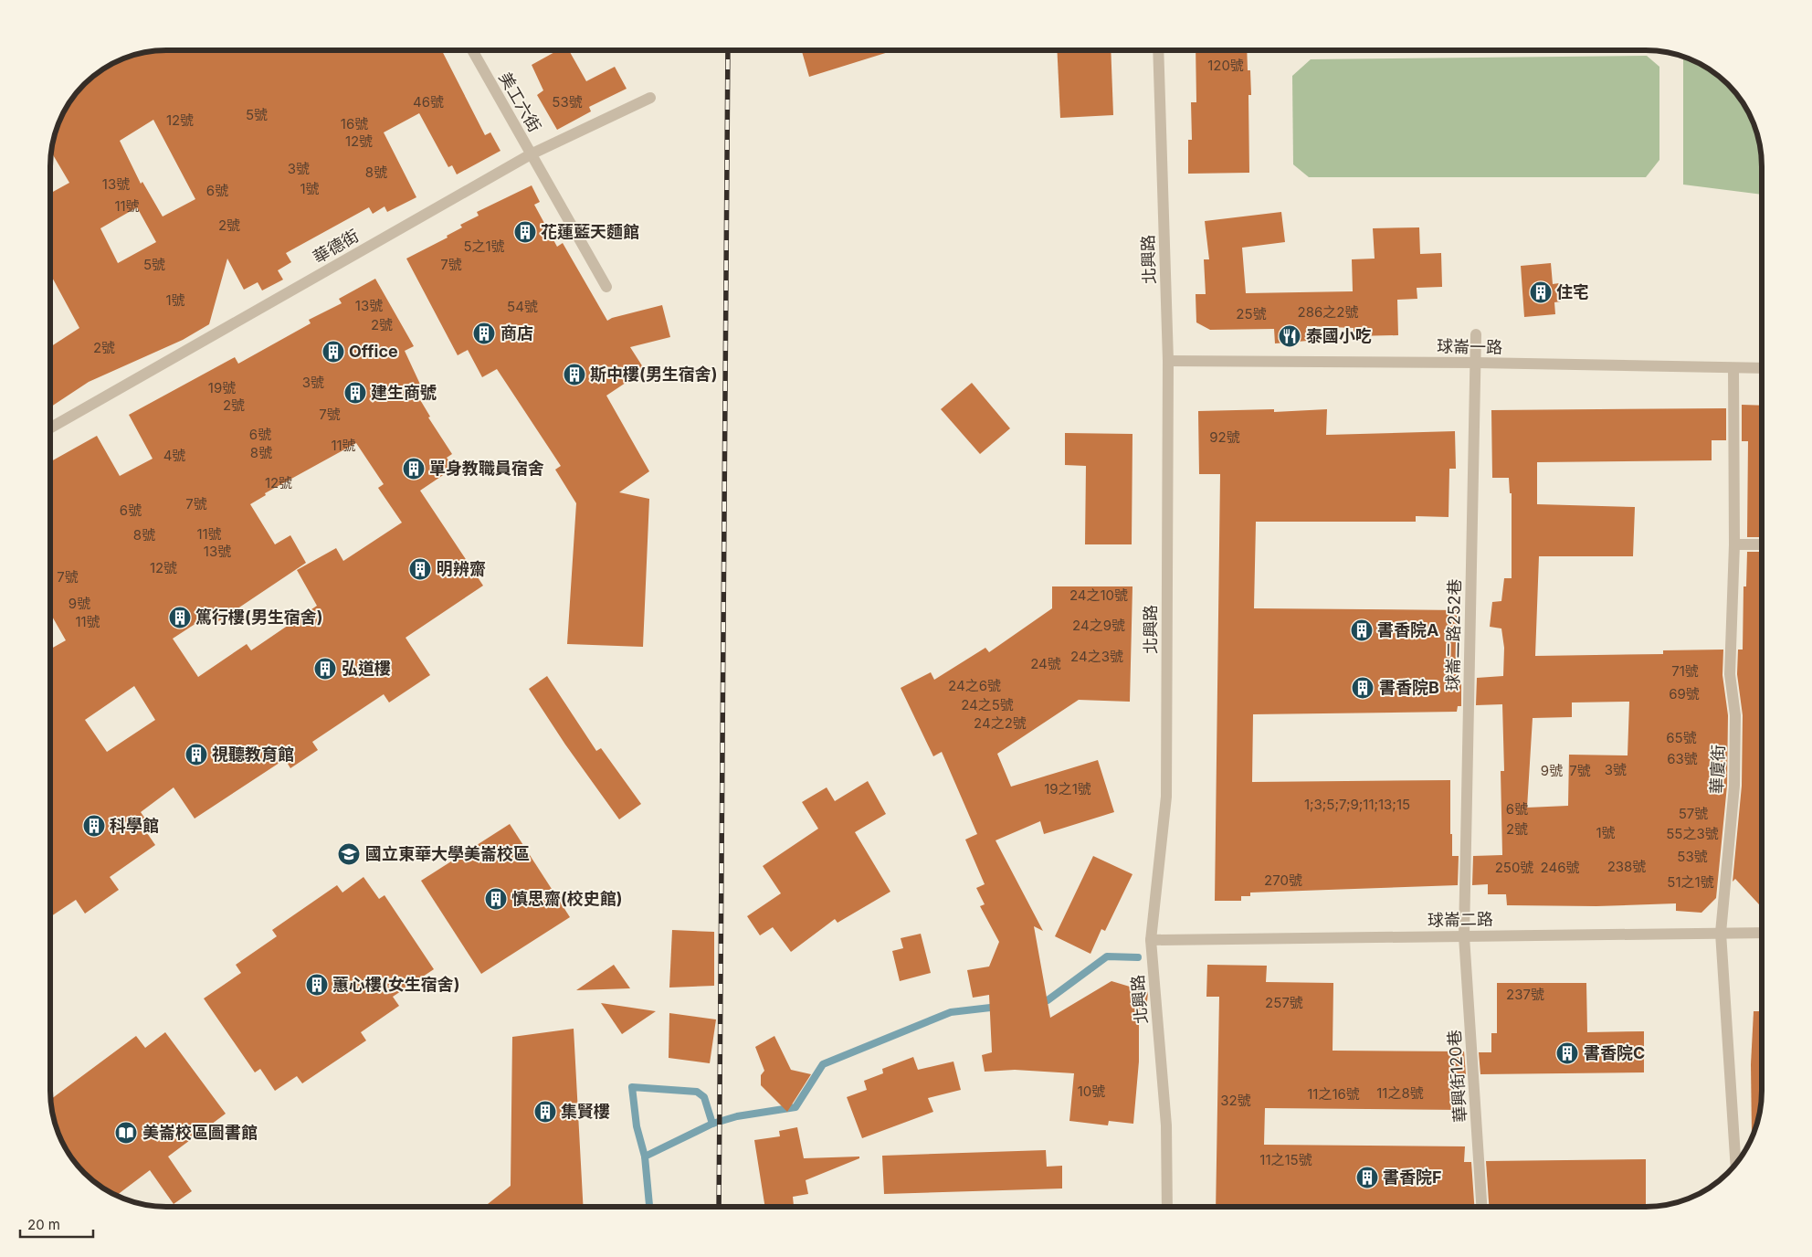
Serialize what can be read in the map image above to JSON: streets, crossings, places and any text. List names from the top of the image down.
{
  "streets": {
    "street": [
      "美工六街",
      "華德街",
      "北興路",
      "球崙一路",
      "球崙二路252巷",
      "華廈街",
      "球崙二路",
      "華興街120巷"
    ]
  },
  "crossings": [
    ["美工六街", "華德街"],
    ["北興路", "球崙一路"],
    ["北興路", "球崙二路"],
    ["球崙一路", "球崙二路252巷"],
    ["球崙一路", "華廈街"],
    ["球崙二路252巷", "球崙二路"],
    ["球崙二路252巷", "華興街120巷"],
    ["華廈街", "球崙二路"],
    ["球崙二路", "華興街120巷"]
  ],
  "places": {
    "building": [
      "花蓮藍天麵館",
      "住宅",
      "商店",
      "Office",
      "斯中樓(男生宿舍)",
      "建生商號",
      "單身教職員宿舍",
      "明辨齋",
      "篤行樓(男生宿舍)",
      "書香院A",
      "弘道樓",
      "書香院B",
      "視聽教育館",
      "科學館",
      "慎思齋(校史館)",
      "蕙心樓(女生宿舍)",
      "書香院C",
      "集賢樓",
      "書香院F"
    ],
    "restaurant": ["泰國小吃"],
    "school or university": ["國立東華大學美崙校區"],
    "library": ["美崙校區圖書館"]
  },
  "house_numbers": [
    "120號",
    "46號",
    "53號",
    "5號",
    "12號",
    "16號",
    "12號",
    "3號",
    "8號",
    "13號",
    "1號",
    "6號",
    "11號",
    "2號",
    "5之1號",
    "5號",
    "7號",
    "1號",
    "13號",
    "54號",
    "286之2號",
    "25號",
    "2號",
    "2號",
    "3號",
    "19號",
    "2號",
    "7號",
    "6號",
    "92號",
    "11號",
    "8號",
    "4號",
    "12號",
    "7號",
    "6號",
    "11號",
    "8號",
    "13號",
    "12號",
    "7號",
    "24之10號",
    "9號",
    "11號",
    "24之9號",
    "24之3號",
    "24號",
    "71號",
    "24之6號",
    "69號",
    "24之5號",
    "24之2號",
    "65號",
    "63號",
    "3號",
    "9號",
    "7號",
    "19之1號",
    "1;3;5;7;9;11;13;15",
    "6號",
    "57號",
    "2號",
    "1號",
    "55之3號",
    "53號",
    "238號",
    "250號",
    "246號",
    "270號",
    "51之1號",
    "237號",
    "257號",
    "10號",
    "11之8號",
    "11之16號",
    "32號",
    "11之15號"
  ],
  "scale_bar": "20 m"
}
